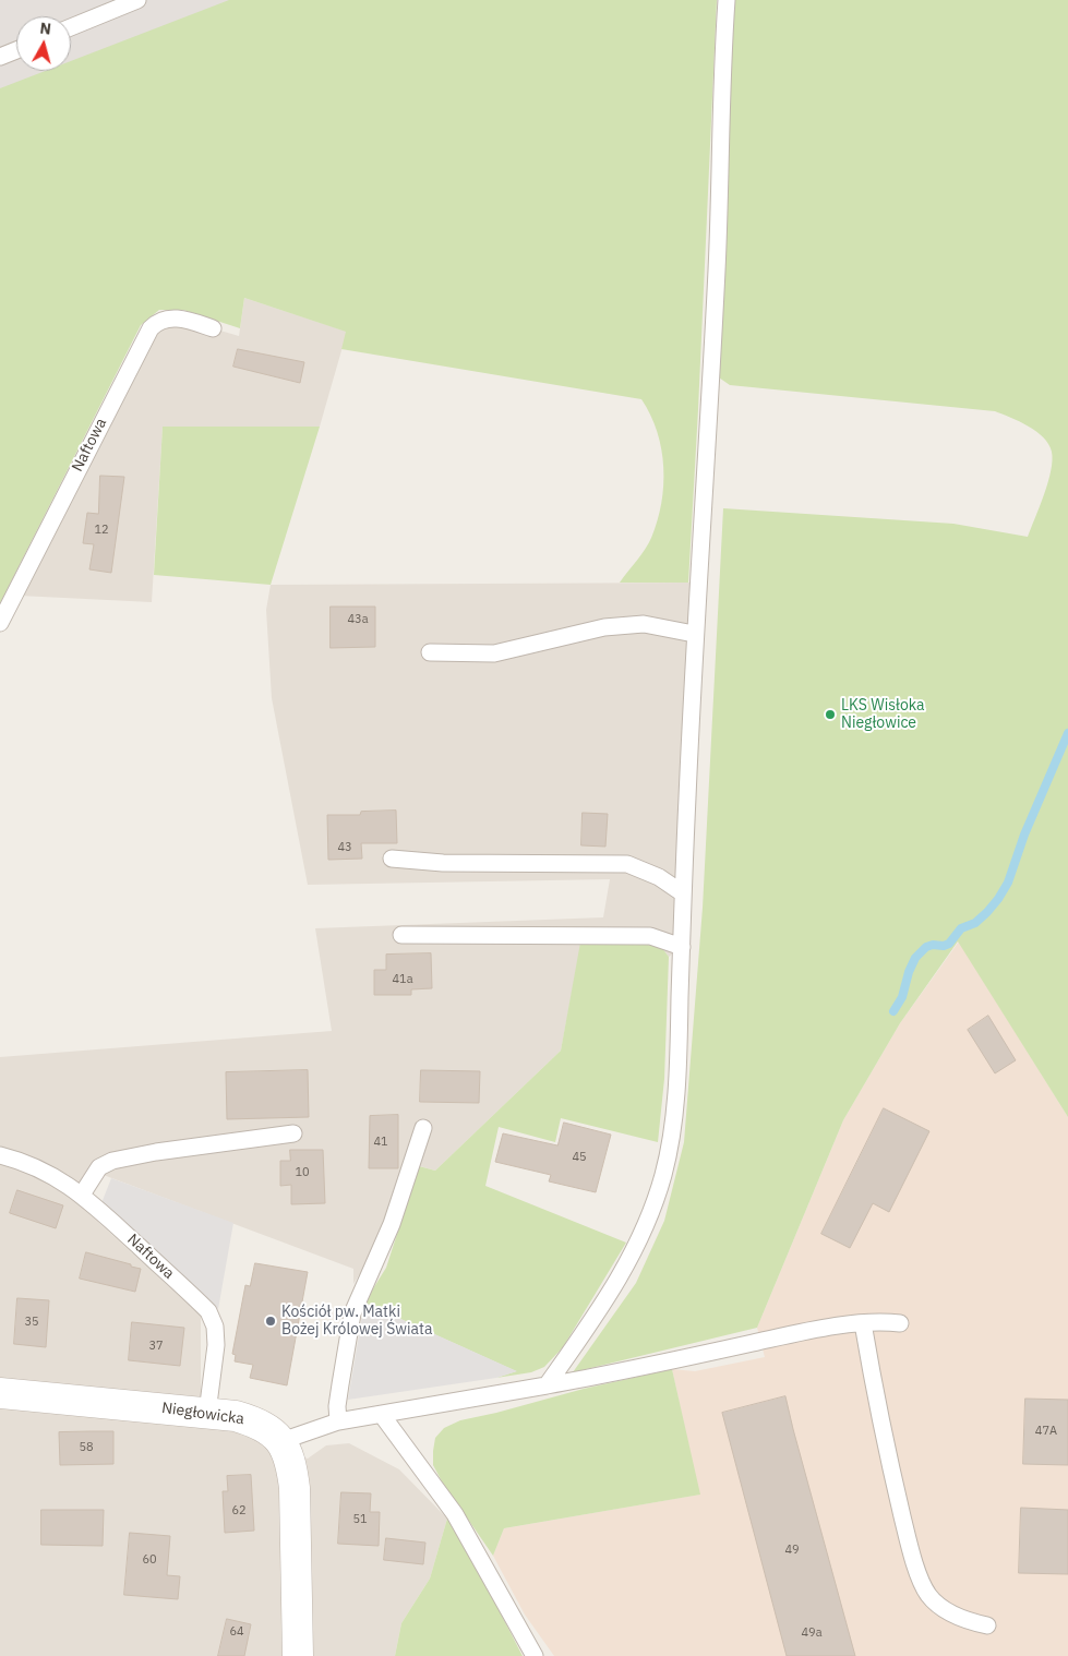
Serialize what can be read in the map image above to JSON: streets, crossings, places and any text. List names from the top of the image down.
{
  "streets": {
    "street": ["Niegłowicka"],
    "lane": ["Naftowa"]
  },
  "crossings": [
    ["Naftowa", "Niegłowicka"]
  ],
  "places": ["LKS Wisłoka Niegłowice", "Kościół pw. Matki Bożej Królowej Świata"],
  "house_numbers": [
    "12",
    "43a",
    "43",
    "41a",
    "41",
    "45",
    "10",
    "35",
    "37",
    "47A",
    "58",
    "62",
    "51",
    "49",
    "60",
    "64",
    "49a"
  ],
  "north": "top"
}
